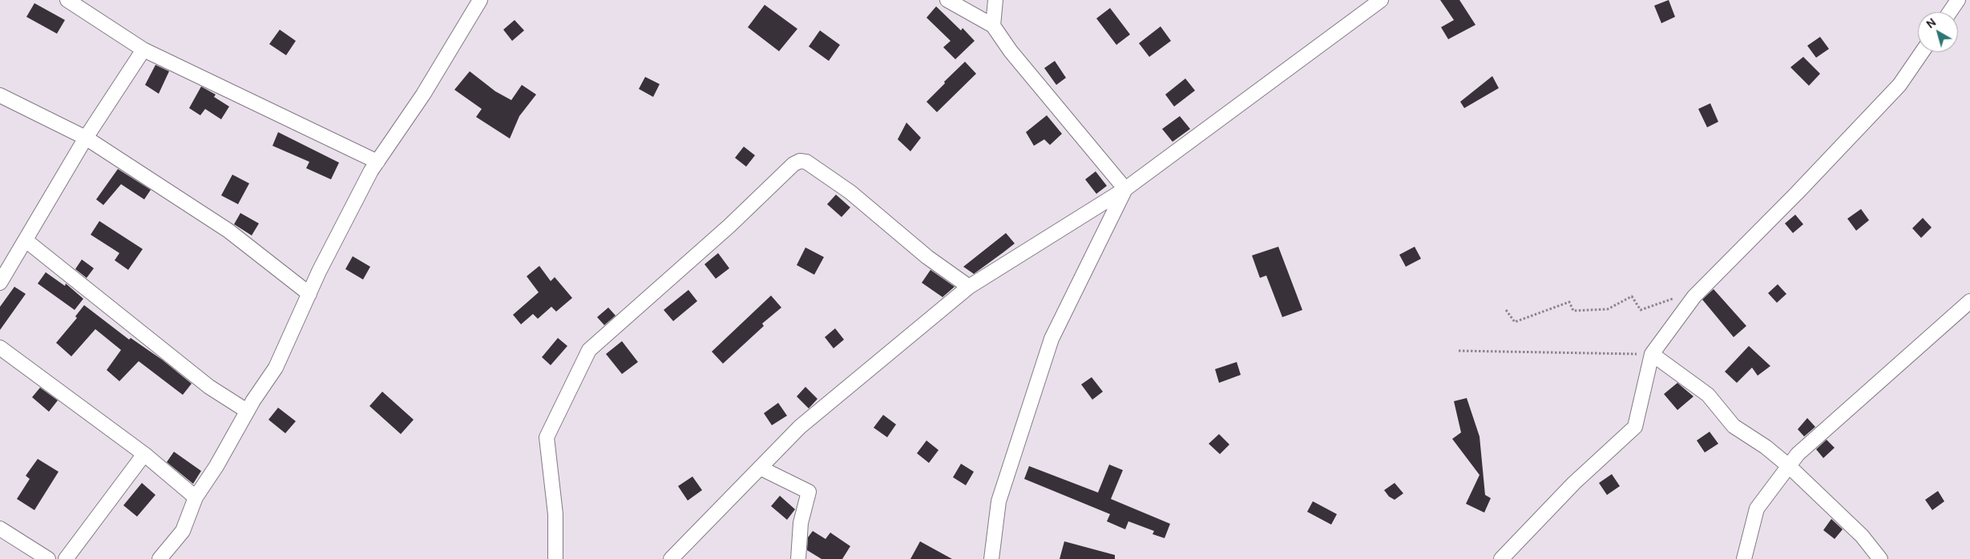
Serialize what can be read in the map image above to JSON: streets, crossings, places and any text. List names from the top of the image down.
{
  "north": "top left"
}
